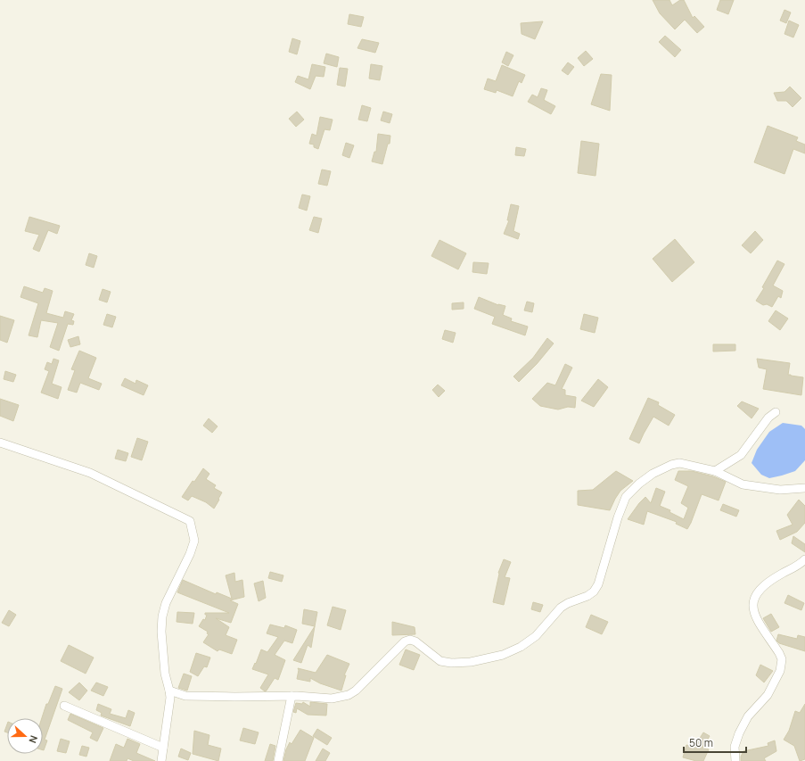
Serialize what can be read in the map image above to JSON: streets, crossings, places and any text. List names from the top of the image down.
{
  "scale_bar": "50 m",
  "north": "right"
}
